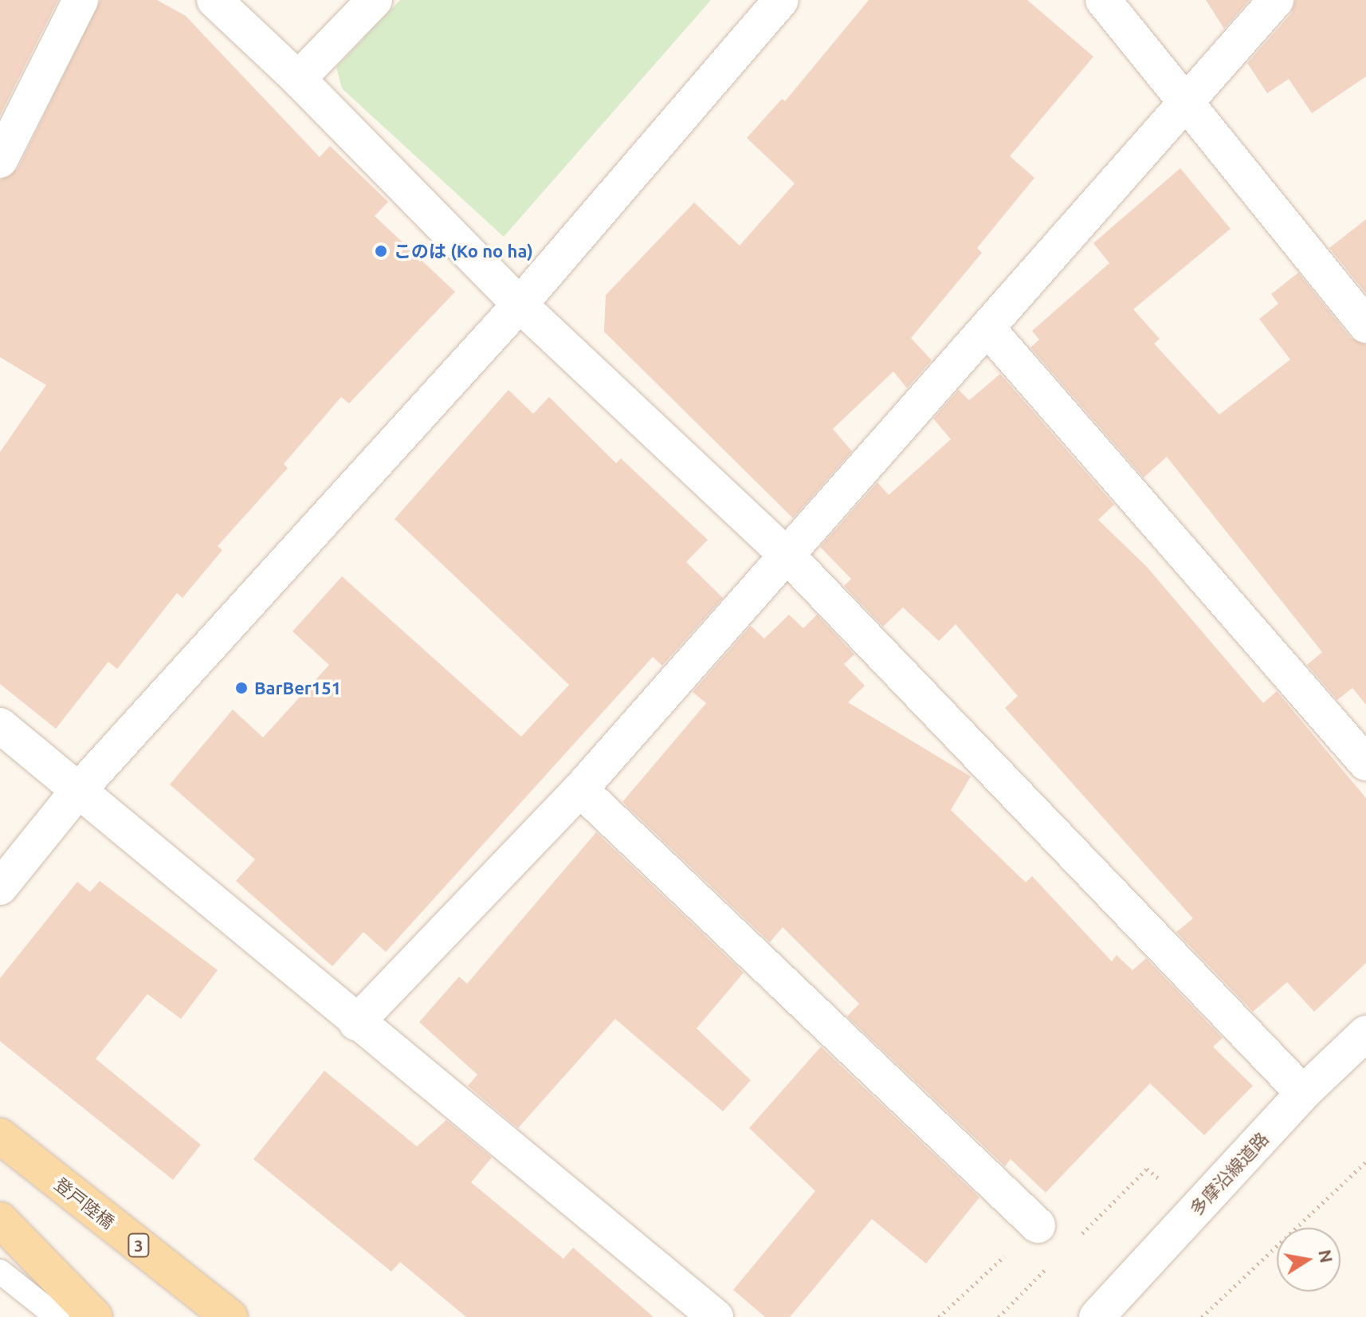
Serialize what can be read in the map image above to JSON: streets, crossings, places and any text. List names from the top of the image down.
{
  "streets": {
    "main road": ["登戸陸橋", "3"],
    "street": ["多摩沿線道路"]
  },
  "places": ["このは (Ko no ha)", "BarBer151"],
  "north": "right"
}
